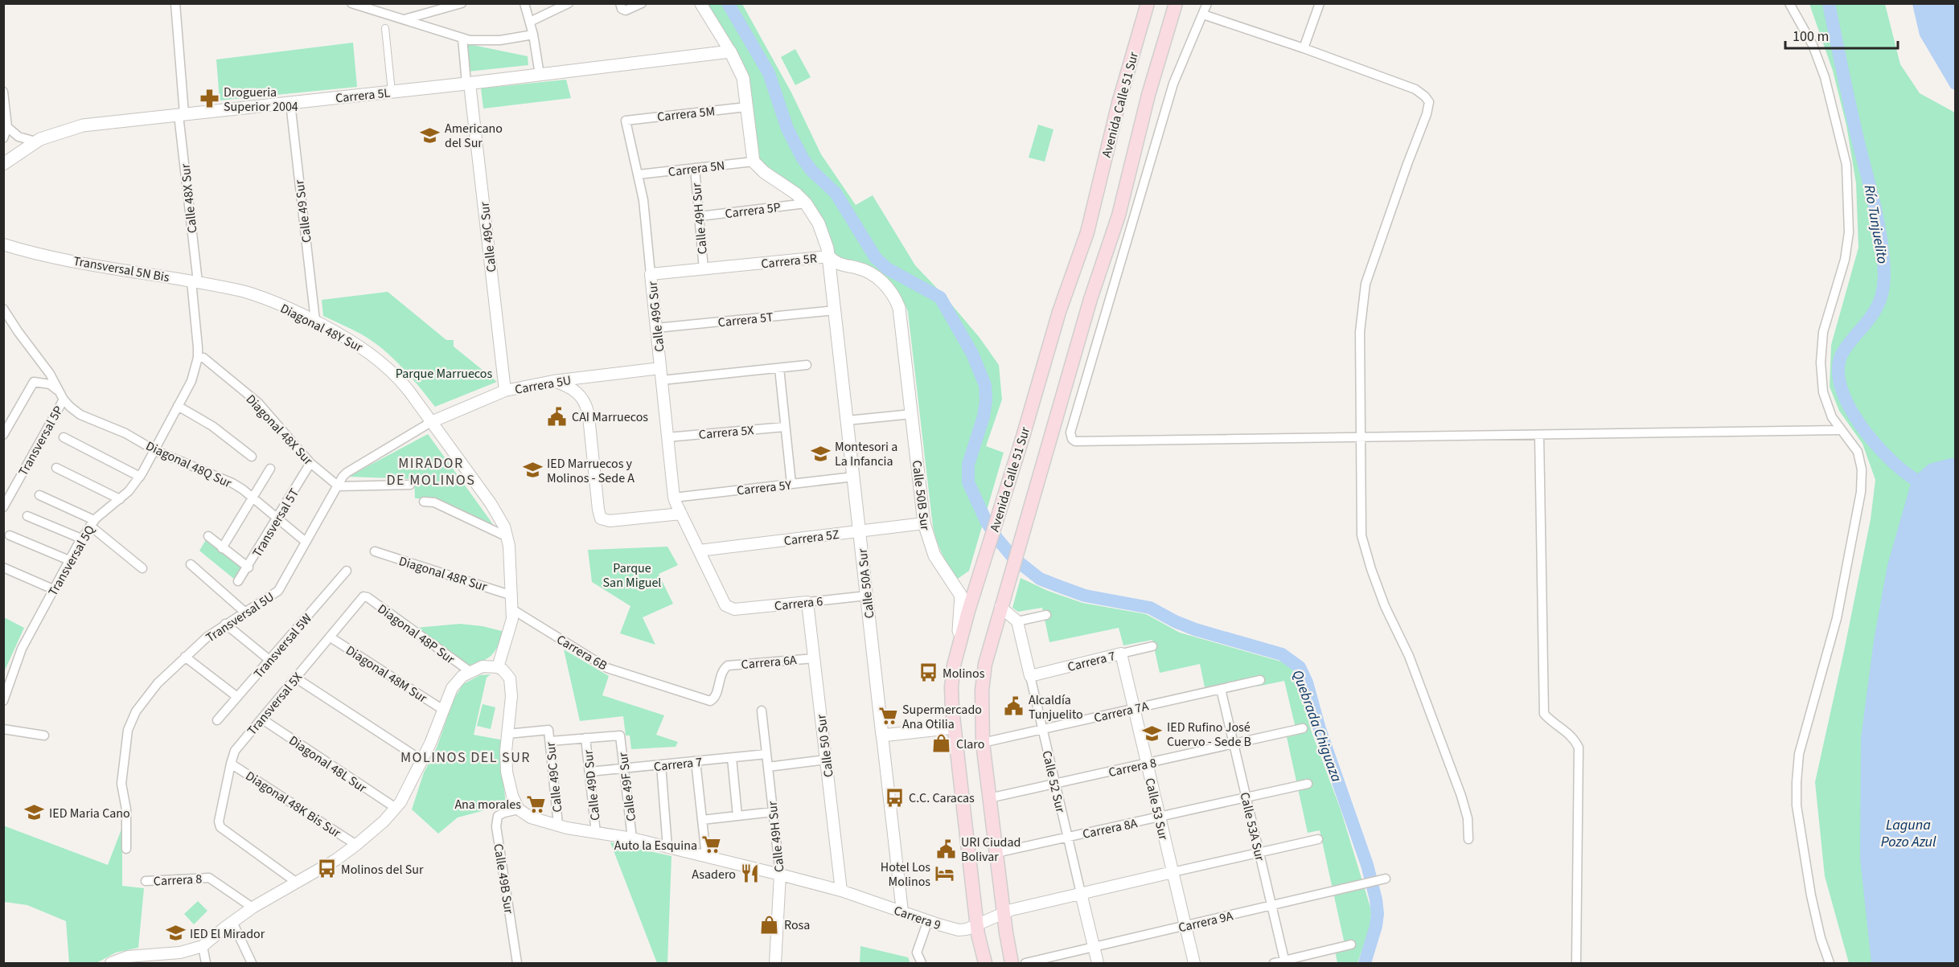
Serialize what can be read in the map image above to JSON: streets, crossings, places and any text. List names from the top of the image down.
{
  "streets": {
    "main road": [
      "Carrera 5L",
      "Avenida Calle 51 Sur",
      "Carrera 5R",
      "Calle 50B Sur",
      "Calle 50A Sur"
    ],
    "street": [
      "Carrera 5M",
      "Carrera 5N",
      "Calle 48X Sur",
      "Carrera 5P",
      "Calle 49 Sur",
      "Calle 49H Sur",
      "Calle 49C Sur",
      "Transversal 5N Bis",
      "Calle 49G Sur",
      "Carrera 5T",
      "Diagonal 48Y Sur",
      "Carrera 5U",
      "Diagonal 48X Sur",
      "Carrera 5X",
      "Transversal 5P",
      "Diagonal 48Q Sur",
      "Carrera 5Y",
      "Transversal 5T",
      "Carrera 5Z",
      "Transversal 5Q",
      "Diagonal 48R Sur",
      "Carrera 6",
      "Transversal 5U",
      "Diagonal 48P Sur",
      "Transversal 5W",
      "Carrera 6B",
      "Carrera 7",
      "Carrera 6A",
      "Diagonal 48M Sur",
      "Transversal 5X",
      "Carrera 7A",
      "Calle 50 Sur",
      "Diagonal 48L Sur",
      "Carrera 8",
      "Calle 52 Sur",
      "Calle 49D Sur",
      "Calle 49F Sur",
      "Diagonal 48K Bis Sur",
      "Calle 53 Sur",
      "Calle 53A Sur",
      "Carrera 8A",
      "Calle 49B Sur",
      "Carrera 9",
      "Carrera 9A"
    ]
  },
  "crossings": [
    ["Carrera 5L", "Calle 48X Sur"],
    ["Carrera 5L", "Calle 49 Sur"],
    ["Carrera 5L", "Calle 49C Sur"],
    ["Avenida Calle 51 Sur", "Calle 50B Sur"],
    ["Avenida Calle 51 Sur", "Carrera 7A"],
    ["Avenida Calle 51 Sur", "Carrera 8"],
    ["Avenida Calle 51 Sur", "Carrera 8A"],
    ["Avenida Calle 51 Sur", "Carrera 9"],
    ["Carrera 5M", "Calle 49G Sur"],
    ["Carrera 5N", "Calle 49H Sur"],
    ["Carrera 5N", "Calle 49G Sur"],
    ["Carrera 5N", "Calle 50A Sur"],
    ["Calle 48X Sur", "Transversal 5N Bis"],
    ["Calle 48X Sur", "Diagonal 48X Sur"],
    ["Calle 48X Sur", "Transversal 5Q"],
    ["Carrera 5P", "Calle 49H Sur"],
    ["Carrera 5P", "Calle 50A Sur"],
    ["Calle 49 Sur", "Diagonal 48Y Sur"],
    ["Calle 49H Sur", "Carrera 5R"],
    ["Calle 49H Sur", "Carrera 7"],
    ["Calle 49H Sur", "Carrera 9"],
    ["Calle 49C Sur", "Carrera 5U"],
    ["Calle 49C Sur", "Carrera 9"],
    ["Carrera 5R", "Calle 49G Sur"],
    ["Carrera 5R", "Calle 50B Sur"],
    ["Carrera 5R", "Calle 50A Sur"],
    ["Transversal 5N Bis", "Diagonal 48Y Sur"],
    ["Calle 49G Sur", "Carrera 5T"],
    ["Calle 49G Sur", "Carrera 5U"],
    ["Calle 49G Sur", "Carrera 5X"],
    ["Calle 49G Sur", "Carrera 5Y"],
    ["Calle 49G Sur", "Carrera 5Z"],
    ["Calle 49G Sur", "Carrera 6"],
    ["Carrera 5T", "Calle 50A Sur"],
    ["Diagonal 48Y Sur", "Carrera 5U"],
    ["Diagonal 48Y Sur", "Diagonal 48R Sur"],
    ["Diagonal 48Y Sur", "Transversal 5U"],
    ["Diagonal 48Y Sur", "Carrera 6B"],
    ["Carrera 5U", "Transversal 5U"],
    ["Diagonal 48X Sur", "Transversal 5T"],
    ["Diagonal 48X Sur", "Transversal 5Q"],
    ["Diagonal 48X Sur", "Transversal 5U"],
    ["Transversal 5P", "Diagonal 48Q Sur"],
    ["Diagonal 48Q Sur", "Transversal 5T"],
    ["Diagonal 48Q Sur", "Transversal 5Q"],
    ["Diagonal 48Q Sur", "Transversal 5U"],
    ["Carrera 5Y", "Calle 50A Sur"],
    ["Calle 50B Sur", "Carrera 5Z"],
    ["Carrera 5Z", "Calle 50A Sur"],
    ["Calle 50A Sur", "Carrera 6"],
    ["Calle 50A Sur", "Carrera 9"],
    ["Carrera 6", "Calle 50 Sur"],
    ["Diagonal 48P Sur", "Transversal 5X"],
    ["Carrera 6B", "Carrera 6A"],
    ["Carrera 7", "Calle 52 Sur"],
    ["Carrera 7", "Calle 49D Sur"],
    ["Carrera 7", "Calle 49F Sur"],
    ["Carrera 7", "Calle 53 Sur"],
    ["Carrera 6A", "Calle 50 Sur"],
    ["Diagonal 48M Sur", "Transversal 5X"],
    ["Transversal 5X", "Diagonal 48L Sur"],
    ["Transversal 5X", "Diagonal 48K Bis Sur"],
    ["Carrera 7A", "Calle 52 Sur"],
    ["Carrera 7A", "Calle 53 Sur"],
    ["Carrera 7A", "Calle 53A Sur"],
    ["Calle 50 Sur", "Carrera 9"],
    ["Carrera 8", "Calle 52 Sur"],
    ["Carrera 8", "Calle 53 Sur"],
    ["Carrera 8", "Calle 53A Sur"],
    ["Calle 52 Sur", "Carrera 8A"],
    ["Calle 52 Sur", "Carrera 9"],
    ["Calle 52 Sur", "Carrera 9A"],
    ["Calle 49D Sur", "Calle 49F Sur"],
    ["Calle 49D Sur", "Carrera 9"],
    ["Calle 49F Sur", "Carrera 9"],
    ["Calle 53 Sur", "Carrera 8A"],
    ["Calle 53 Sur", "Carrera 9"],
    ["Calle 53 Sur", "Carrera 9A"],
    ["Calle 53A Sur", "Carrera 8A"],
    ["Calle 53A Sur", "Carrera 9"],
    ["Calle 53A Sur", "Carrera 9A"],
    ["Calle 49B Sur", "Carrera 9"]
  ],
  "districts": ["MIRADOR DE MOLINOS", "MOLINOS DEL SUR"],
  "water": ["Río Tunjuelito", "Quebrada Chiguaza", "Laguna Pozo Azul"],
  "parks": ["Parque Marruecos", "Parque San Miguel"],
  "places": {
    "pharmacy": ["Drogueria Superior 2004"],
    "school or university": [
      "Americano del Sur",
      "Montesori a La Infancia",
      "IED Marruecos y Molinos - Sede A",
      "IED Rufino José Cuervo - Sede B",
      "IED Maria Cano",
      "IED El Mirador"
    ],
    "public building": ["CAI Marruecos", "Alcaldía Tunjuelito", "URI Ciudad Bolivar"],
    "bus stop": ["Molinos", "C.C. Caracas", "Molinos del Sur"],
    "supermarket": ["Supermercado Ana Otilia", "Ana morales", "Auto la Esquina"],
    "shop": ["Claro", "Rosa"],
    "restaurant": ["Asadero"],
    "hotel": ["Hotel Los Molinos"]
  },
  "scale_bar": "100 m"
}
